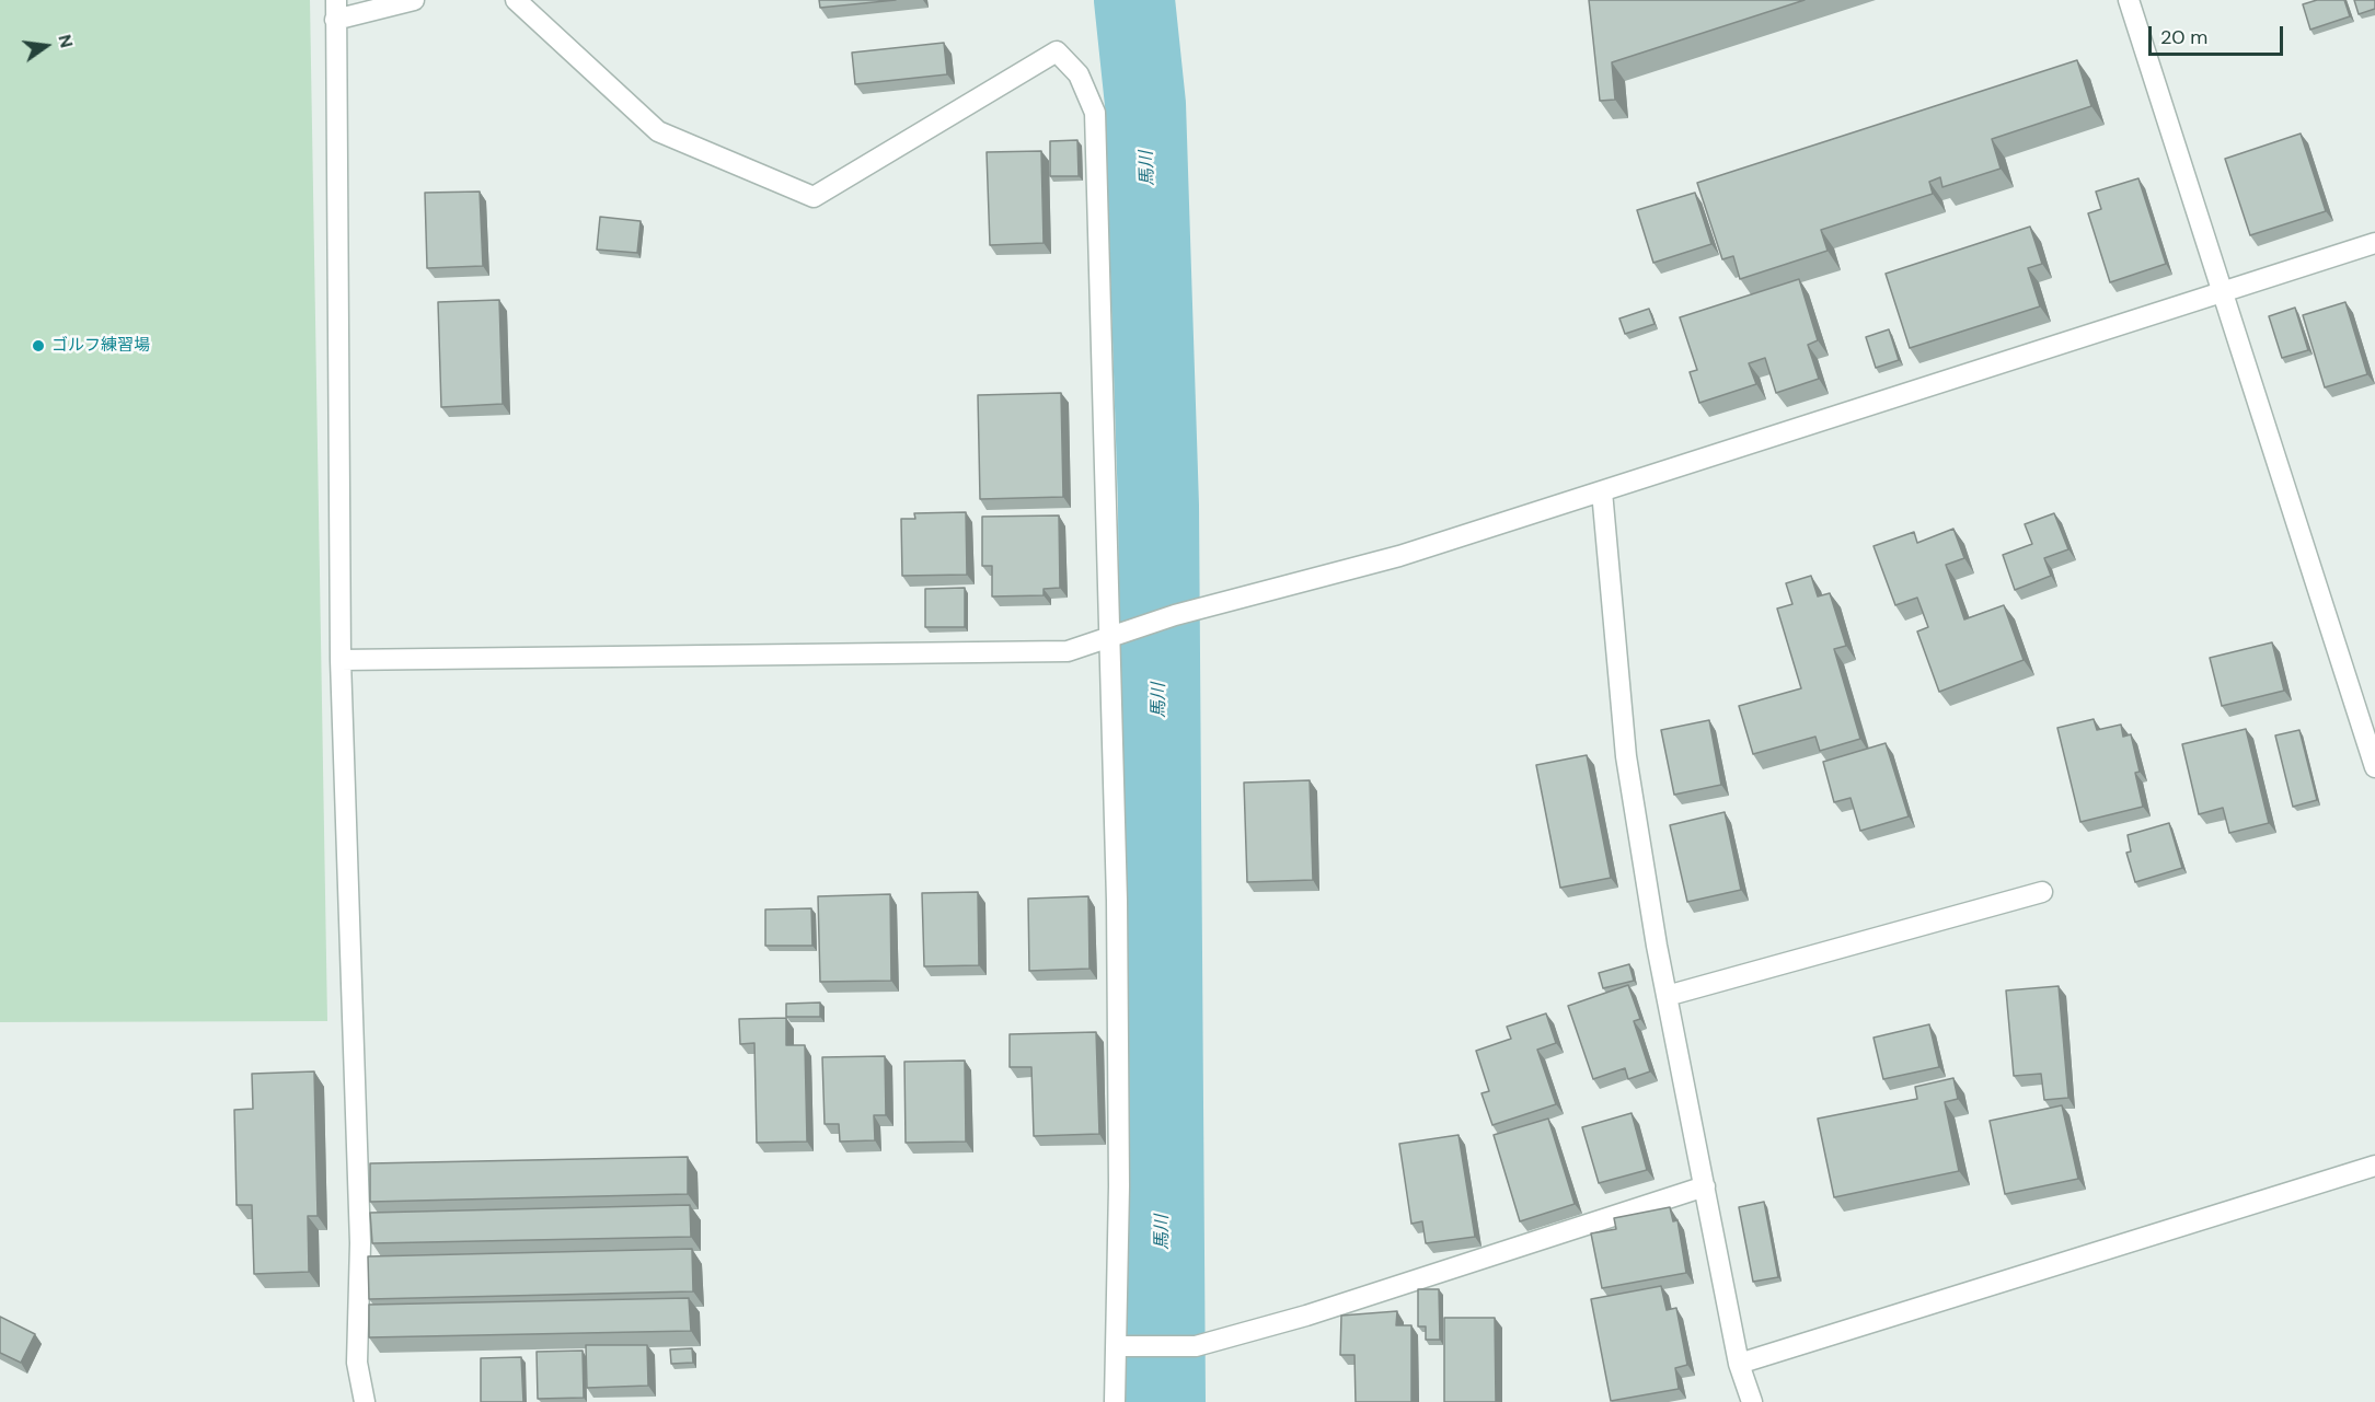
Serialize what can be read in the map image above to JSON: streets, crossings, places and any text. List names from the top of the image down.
{
  "water": ["馬川"],
  "places": ["ゴルフ練習場"],
  "scale_bar": "20 m",
  "north": "right"
}
